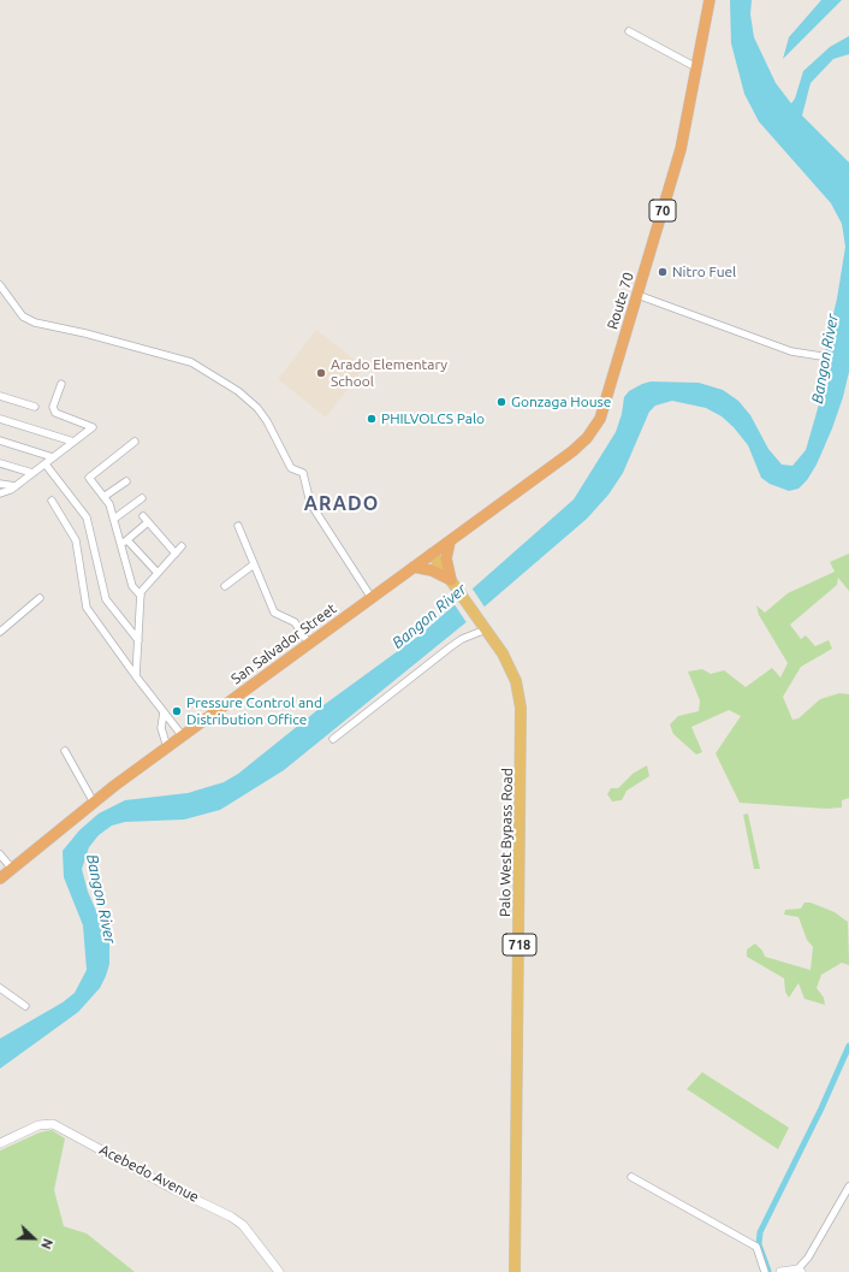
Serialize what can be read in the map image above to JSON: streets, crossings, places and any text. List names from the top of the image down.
{
  "streets": {
    "highway": ["70", "Route 70", "San Salvador Street"],
    "main road": ["Palo West Bypass Road", "718"],
    "street": ["Acebedo Avenue"]
  },
  "crossings": [
    ["Route 70", "San Salvador Street"],
    ["San Salvador Street", "Palo West Bypass Road"]
  ],
  "districts": ["ARADO"],
  "water": ["Bangon River"],
  "places": [
    "Nitro Fuel",
    "Arado Elementary School",
    "Gonzaga House",
    "PHILVOLCS Palo",
    "Pressure Control and Distribution Office"
  ],
  "north": "right"
}
